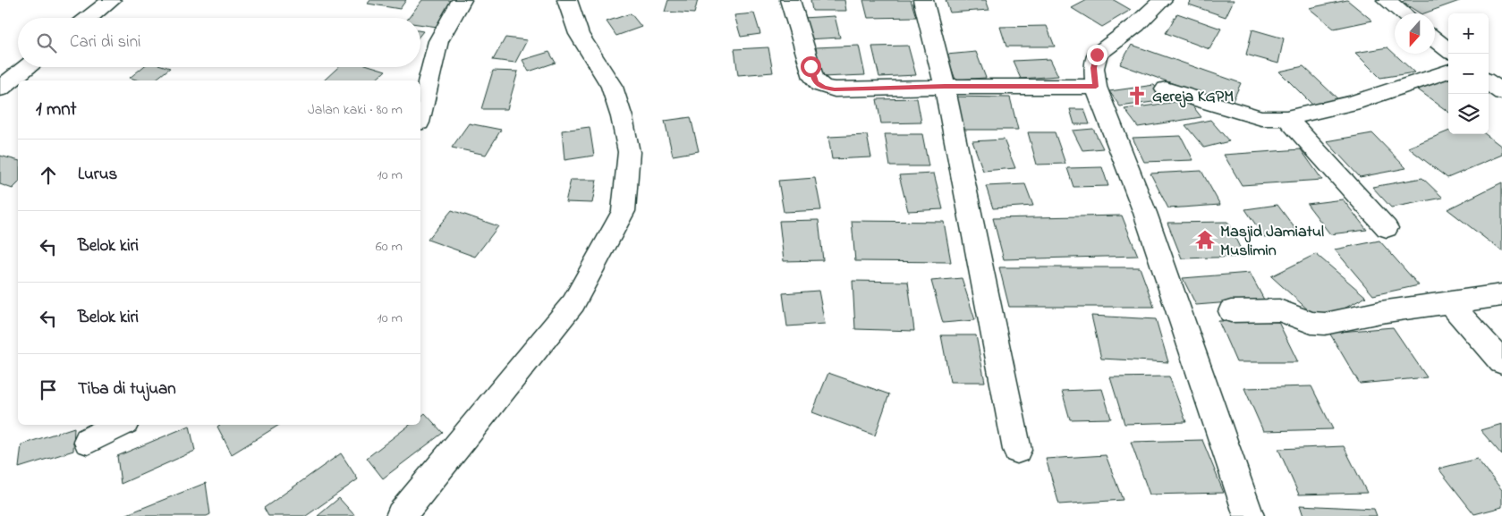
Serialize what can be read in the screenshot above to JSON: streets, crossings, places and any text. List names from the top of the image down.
{
  "places": {
    "church": ["Gereja KGPM"],
    "temple": ["Masjid Jamiatul Muslimin"]
  },
  "north": "bottom",
  "page": {
    "map_buttons": ["+", "−"],
    "search": "Cari di sini",
    "heading": ["1 mnt", "Jalan kaki · 80 m"],
    "list": [
      ["Lurus", "10 m"],
      ["Belok kiri", "60 m"],
      ["Belok kiri", "10 m"],
      "Tiba di tujuan"
    ]
  }
}
